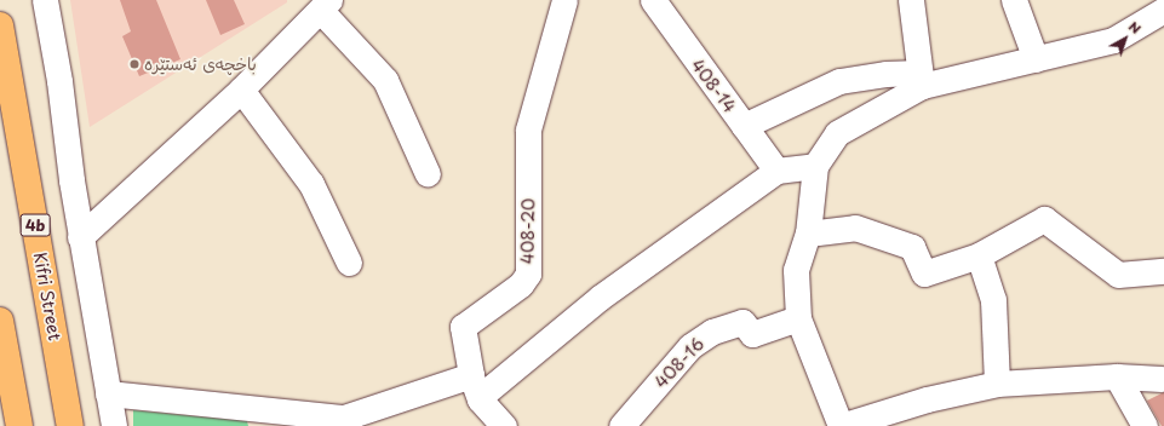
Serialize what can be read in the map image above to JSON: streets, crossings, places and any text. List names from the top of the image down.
{
  "streets": {
    "highway": ["4b", "Kifri Street"],
    "street": ["408-14", "408-20", "408-16"]
  },
  "places": ["باخچەی ئەستێرە"],
  "north": "top right"
}
